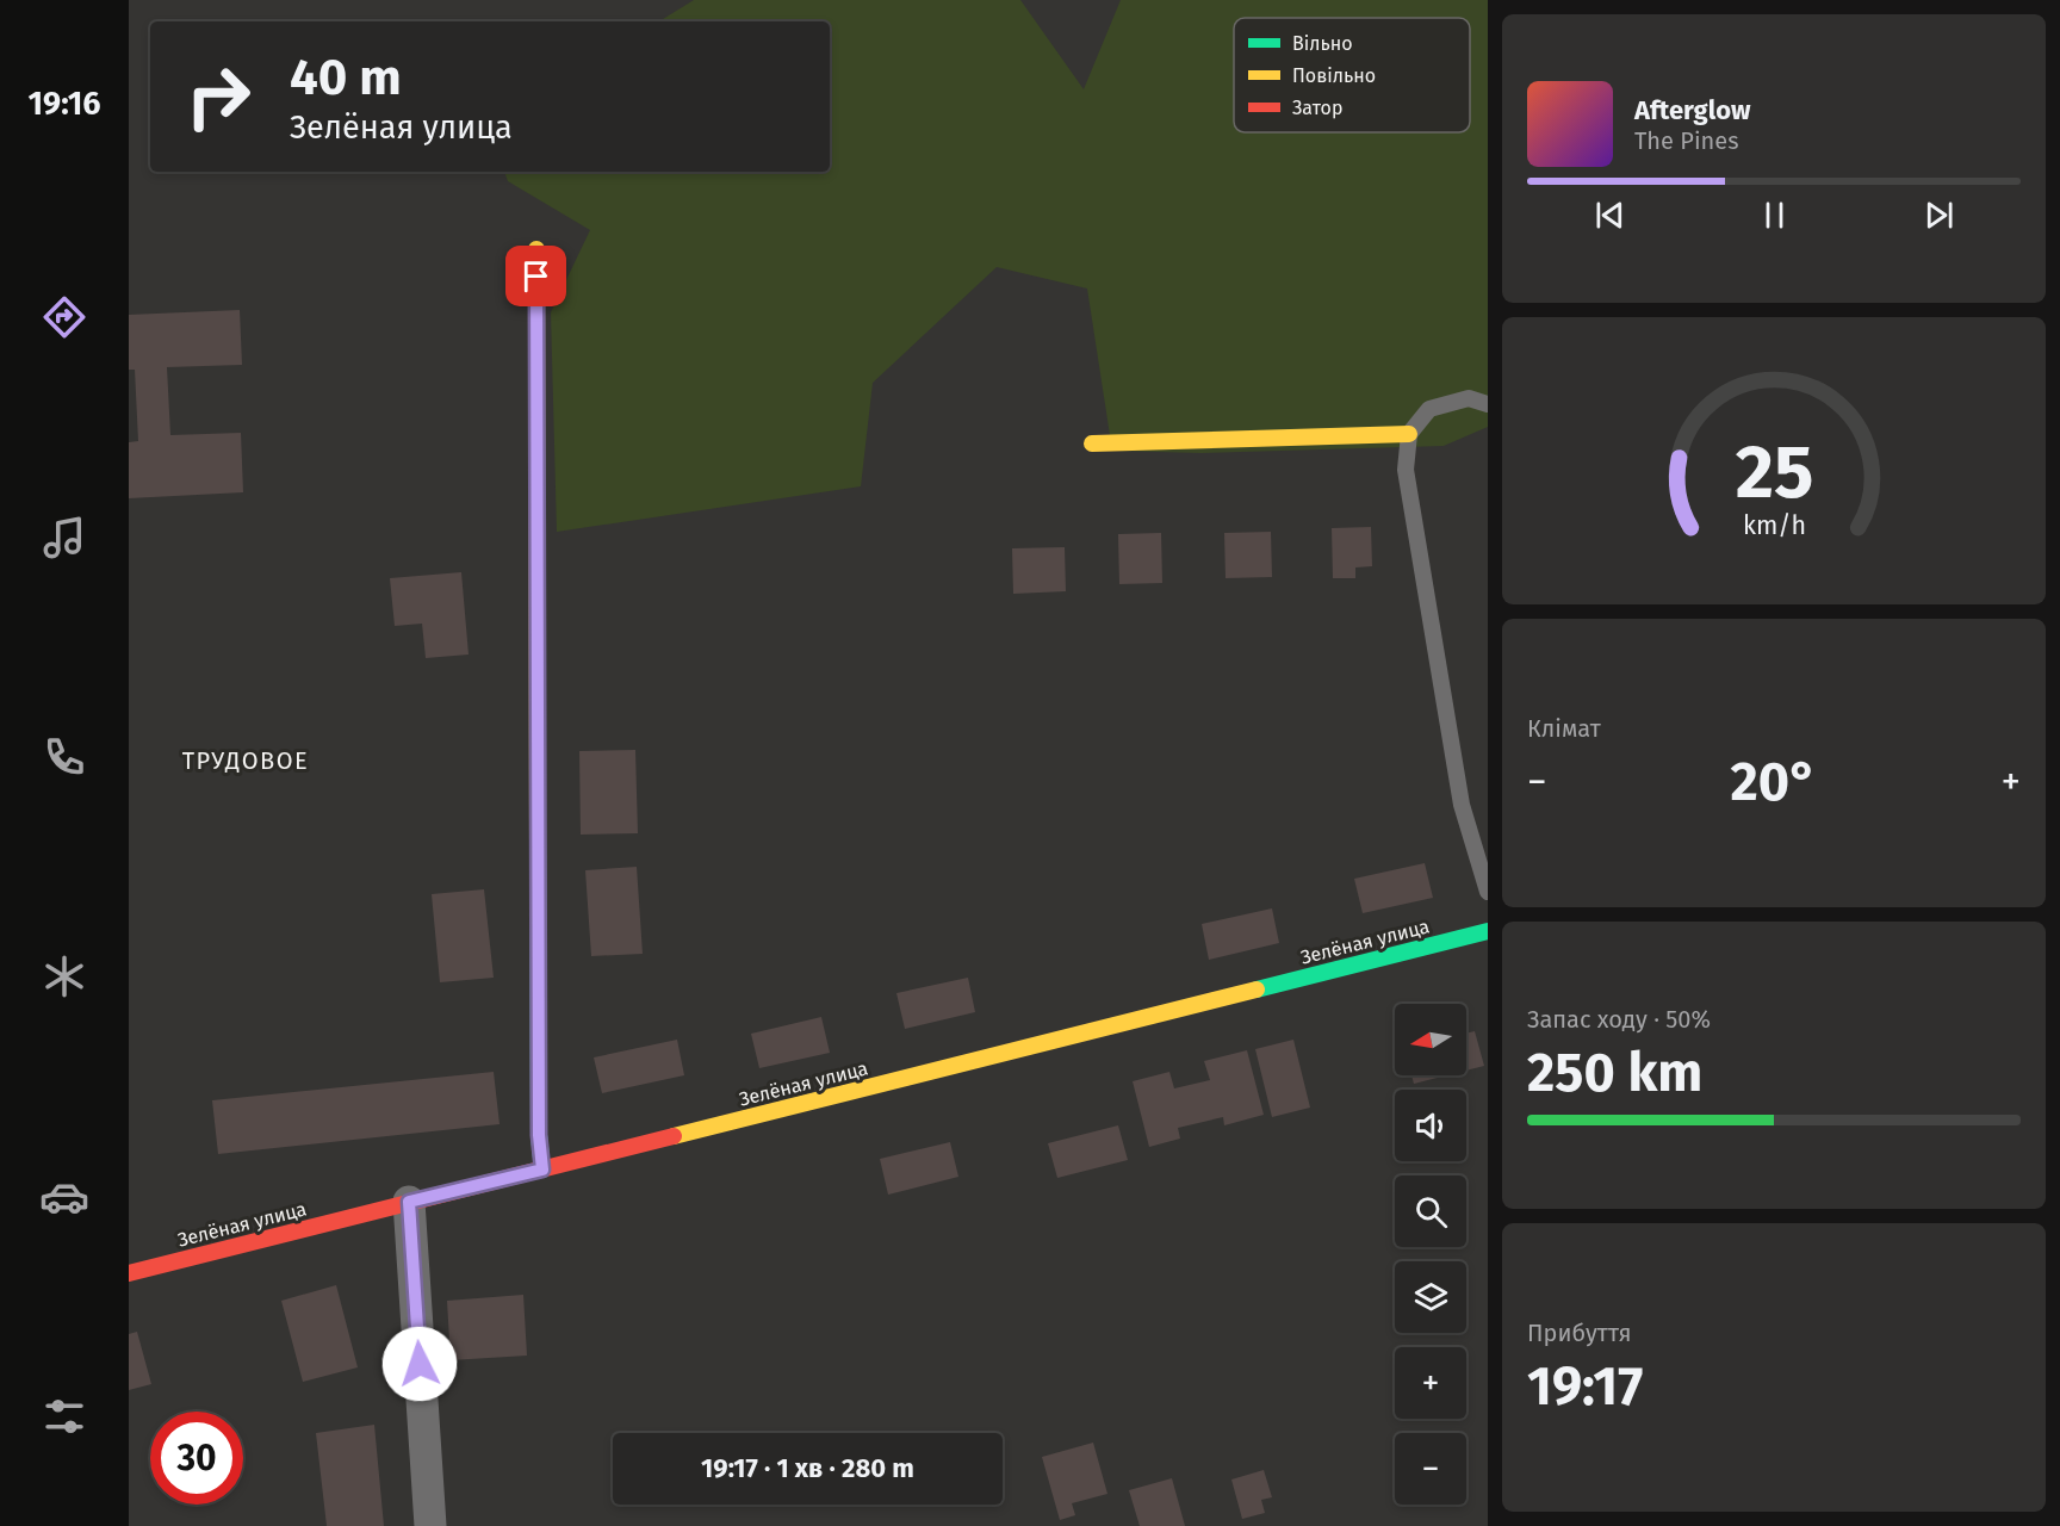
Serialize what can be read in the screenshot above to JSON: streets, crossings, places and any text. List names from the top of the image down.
{
  "streets": {
    "street": ["Зелёная улица"]
  },
  "districts": ["ТРУДОВОЕ"],
  "legend": ["Вільно", "Повільно", "Затор"],
  "north": "left",
  "page": {
    "tabs": "19:16",
    "turn": ["40 m", "Зелёная улица"],
    "song": ["Afterglow", "The Pines"],
    "tile": [
      "Клімат",
      ["Запас ходу · 50%", "250 km"],
      ["Прибуття", "19:17"]
    ],
    "heat": ["−", "20°", "+"],
    "map_buttons": ["+", "−"],
    "limit": "30",
    "trip": "19:17 · 1 хв · 280 m",
    "gauge": ["25", "km/h"]
  }
}
